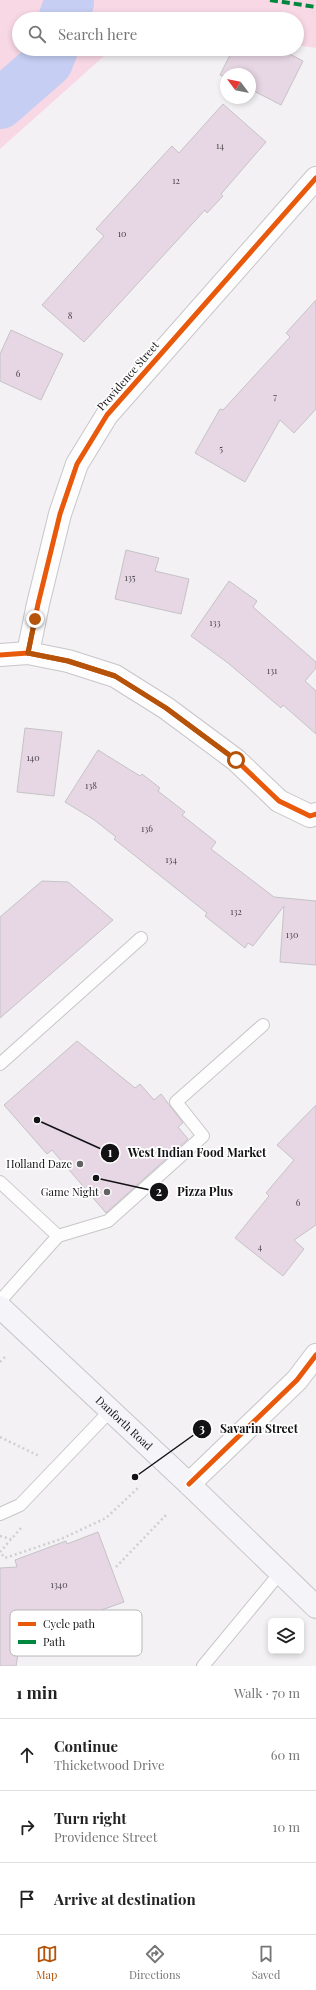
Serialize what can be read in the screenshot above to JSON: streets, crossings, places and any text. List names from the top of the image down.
{
  "streets": {
    "main road": ["Danforth Road"],
    "street": ["Providence Street"]
  },
  "places": [
    "West Indian Food Market",
    "Holland Daze",
    "Pizza Plus",
    "Game Night",
    "Savarin Street"
  ],
  "house_numbers": [
    "14",
    "12",
    "10",
    "8",
    "6",
    "7",
    "5",
    "135",
    "133",
    "131",
    "140",
    "138",
    "136",
    "134",
    "132",
    "130",
    "6",
    "4",
    "1340"
  ],
  "legend": ["Cycle path", "Path"],
  "north": "top left",
  "page": {
    "search": "Search here",
    "heading": ["1 min", "Walk · 70 m"],
    "list": [
      ["Continue", "Thicketwood Drive", "60 m"],
      ["Turn right", "Providence Street", "10 m"],
      "Arrive at destination"
    ],
    "nav": ["Map", "Directions", "Saved"]
  }
}
